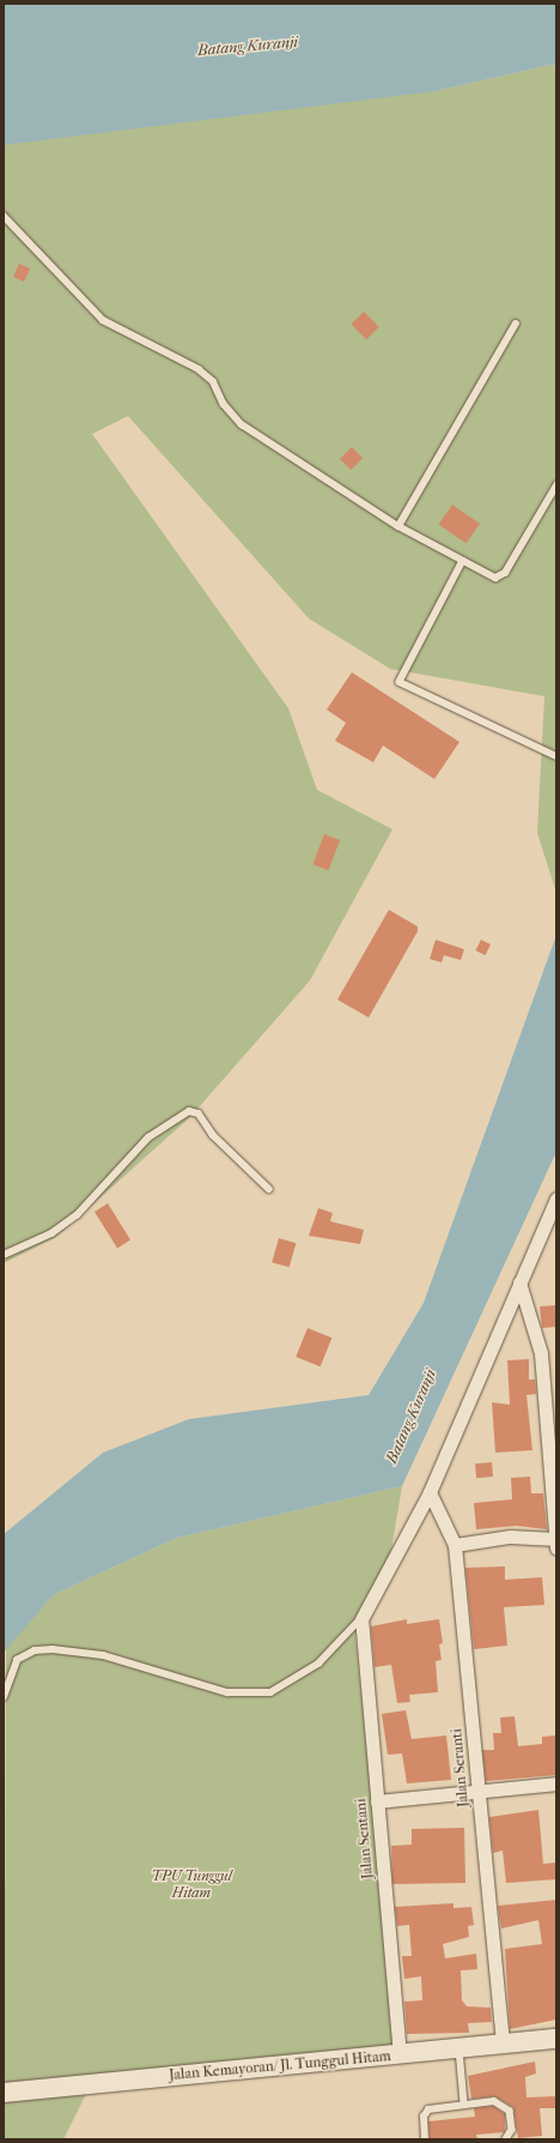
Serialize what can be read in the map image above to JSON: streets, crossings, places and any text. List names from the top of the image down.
{
  "streets": {
    "street": ["Jalan Seranti", "Jalan Sentani", "Jalan Kemayoran/ Jl. Tunggul Hitam"]
  },
  "crossings": [
    ["Jalan Seranti", "Jalan Kemayoran/ Jl. Tunggul Hitam"],
    ["Jalan Sentani", "Jalan Kemayoran/ Jl. Tunggul Hitam"]
  ],
  "water": ["Batang Kuranji"],
  "parks": ["TPU Tunggul Hitam"]
}
